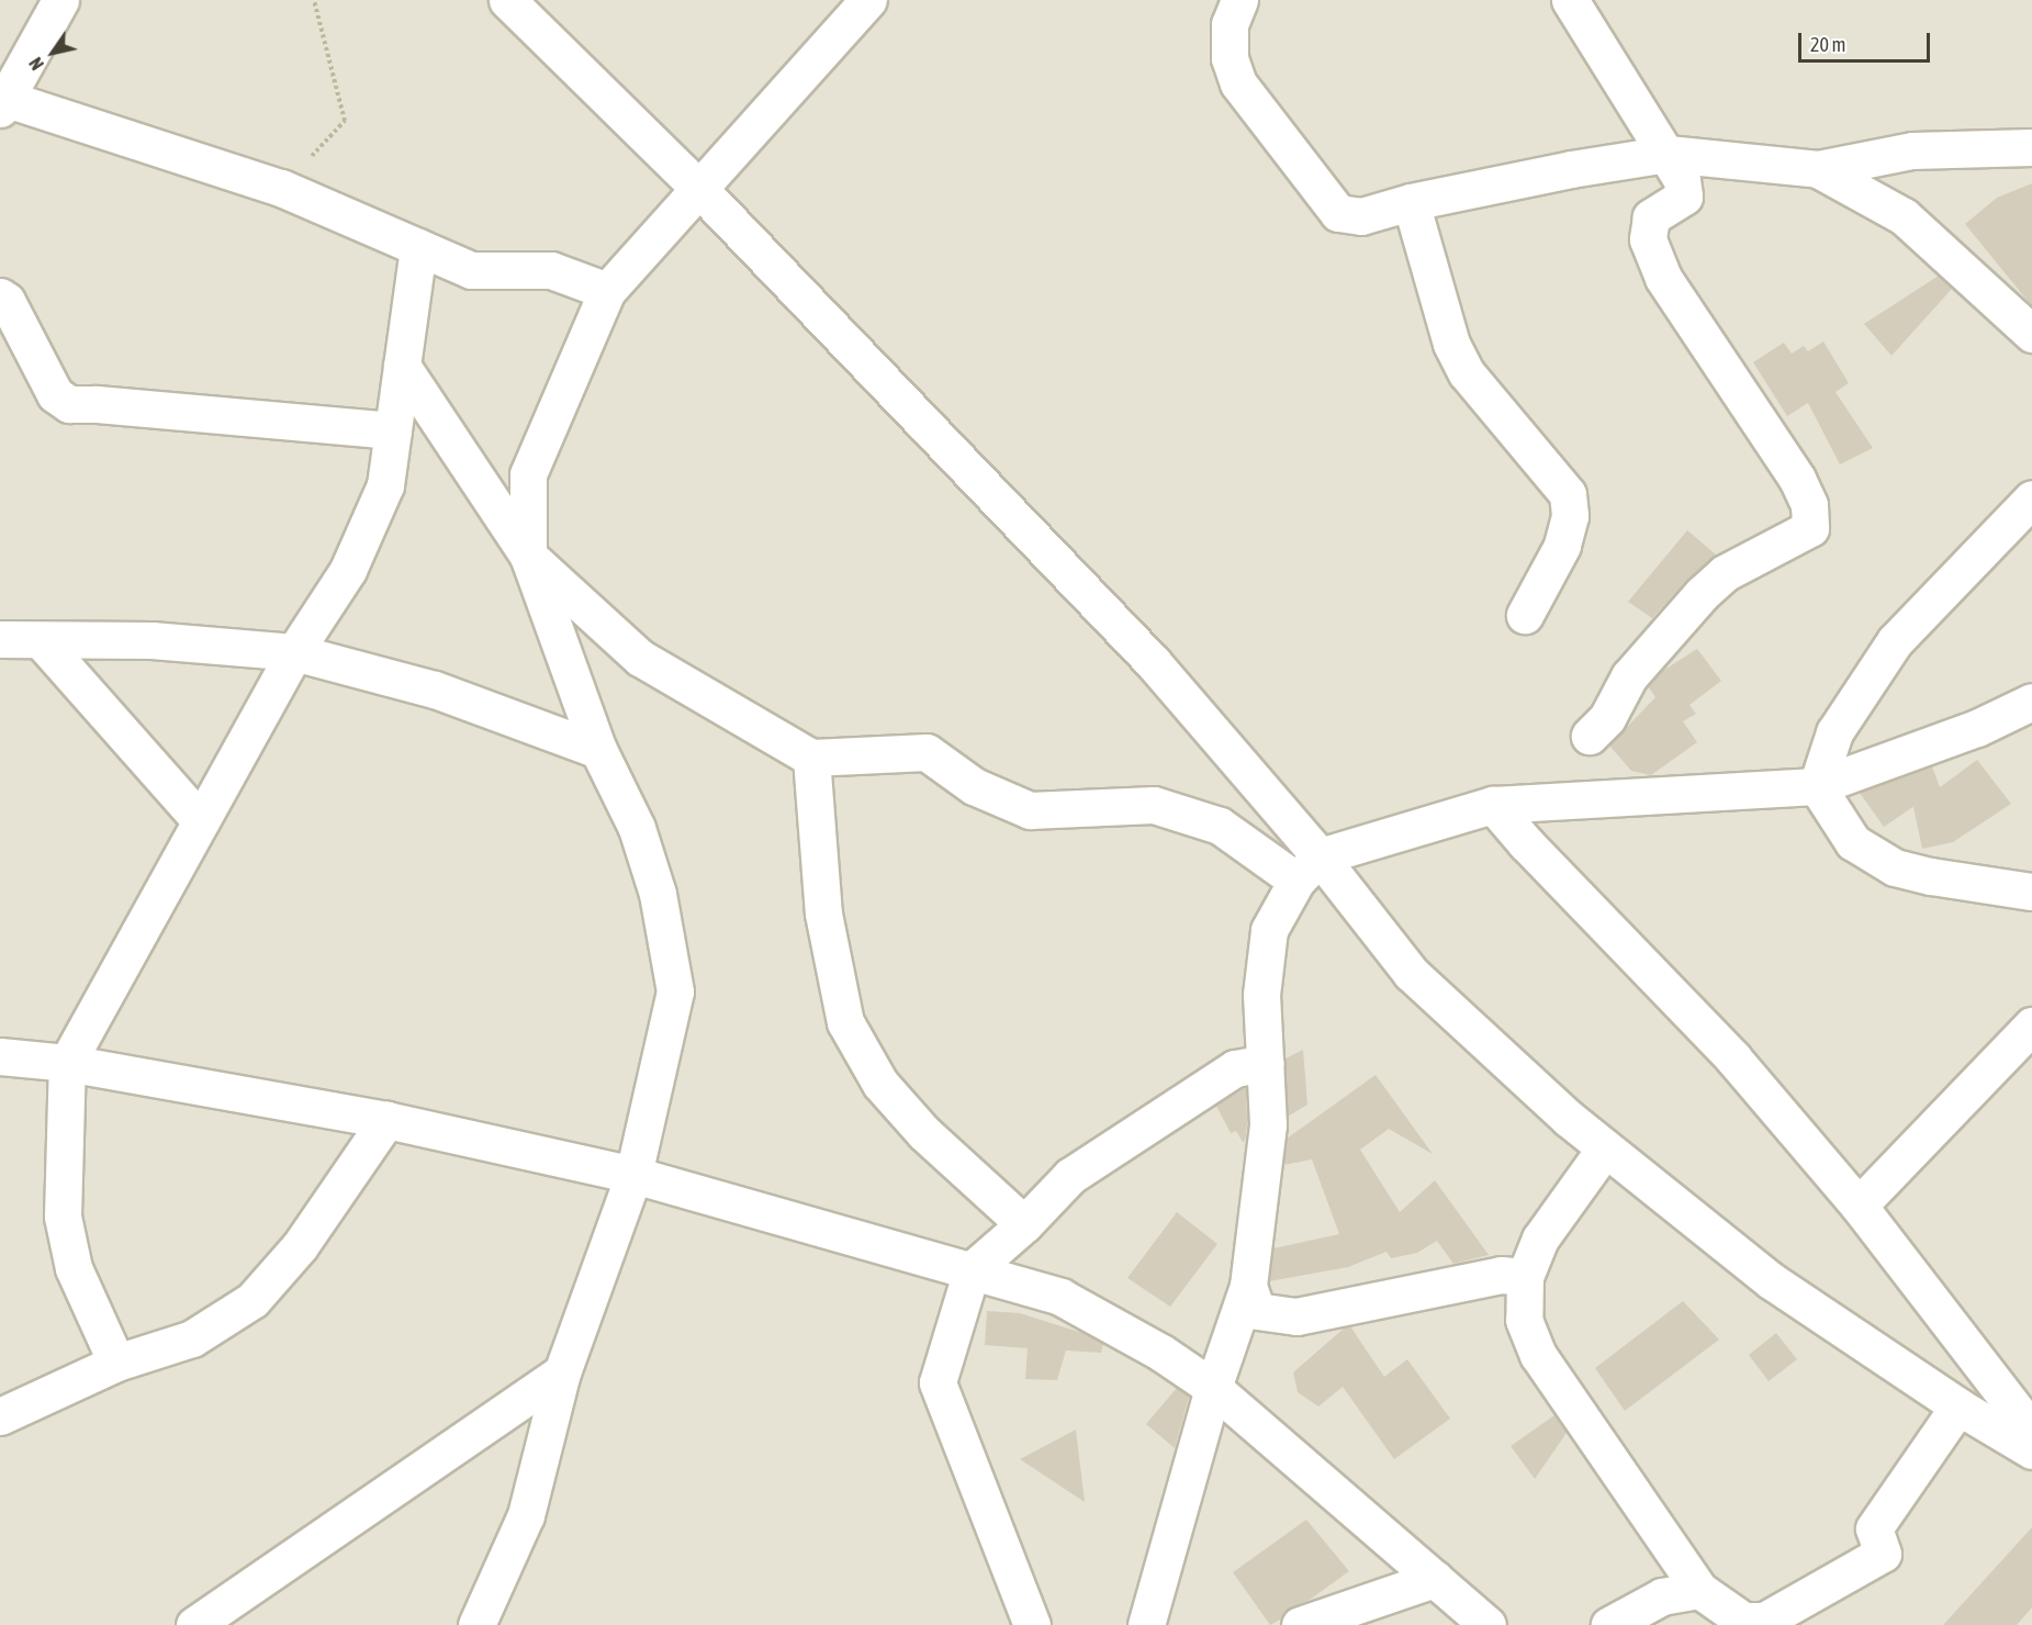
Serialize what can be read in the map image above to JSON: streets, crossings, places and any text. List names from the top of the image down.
{
  "scale_bar": "20 m",
  "north": "bottom left"
}
